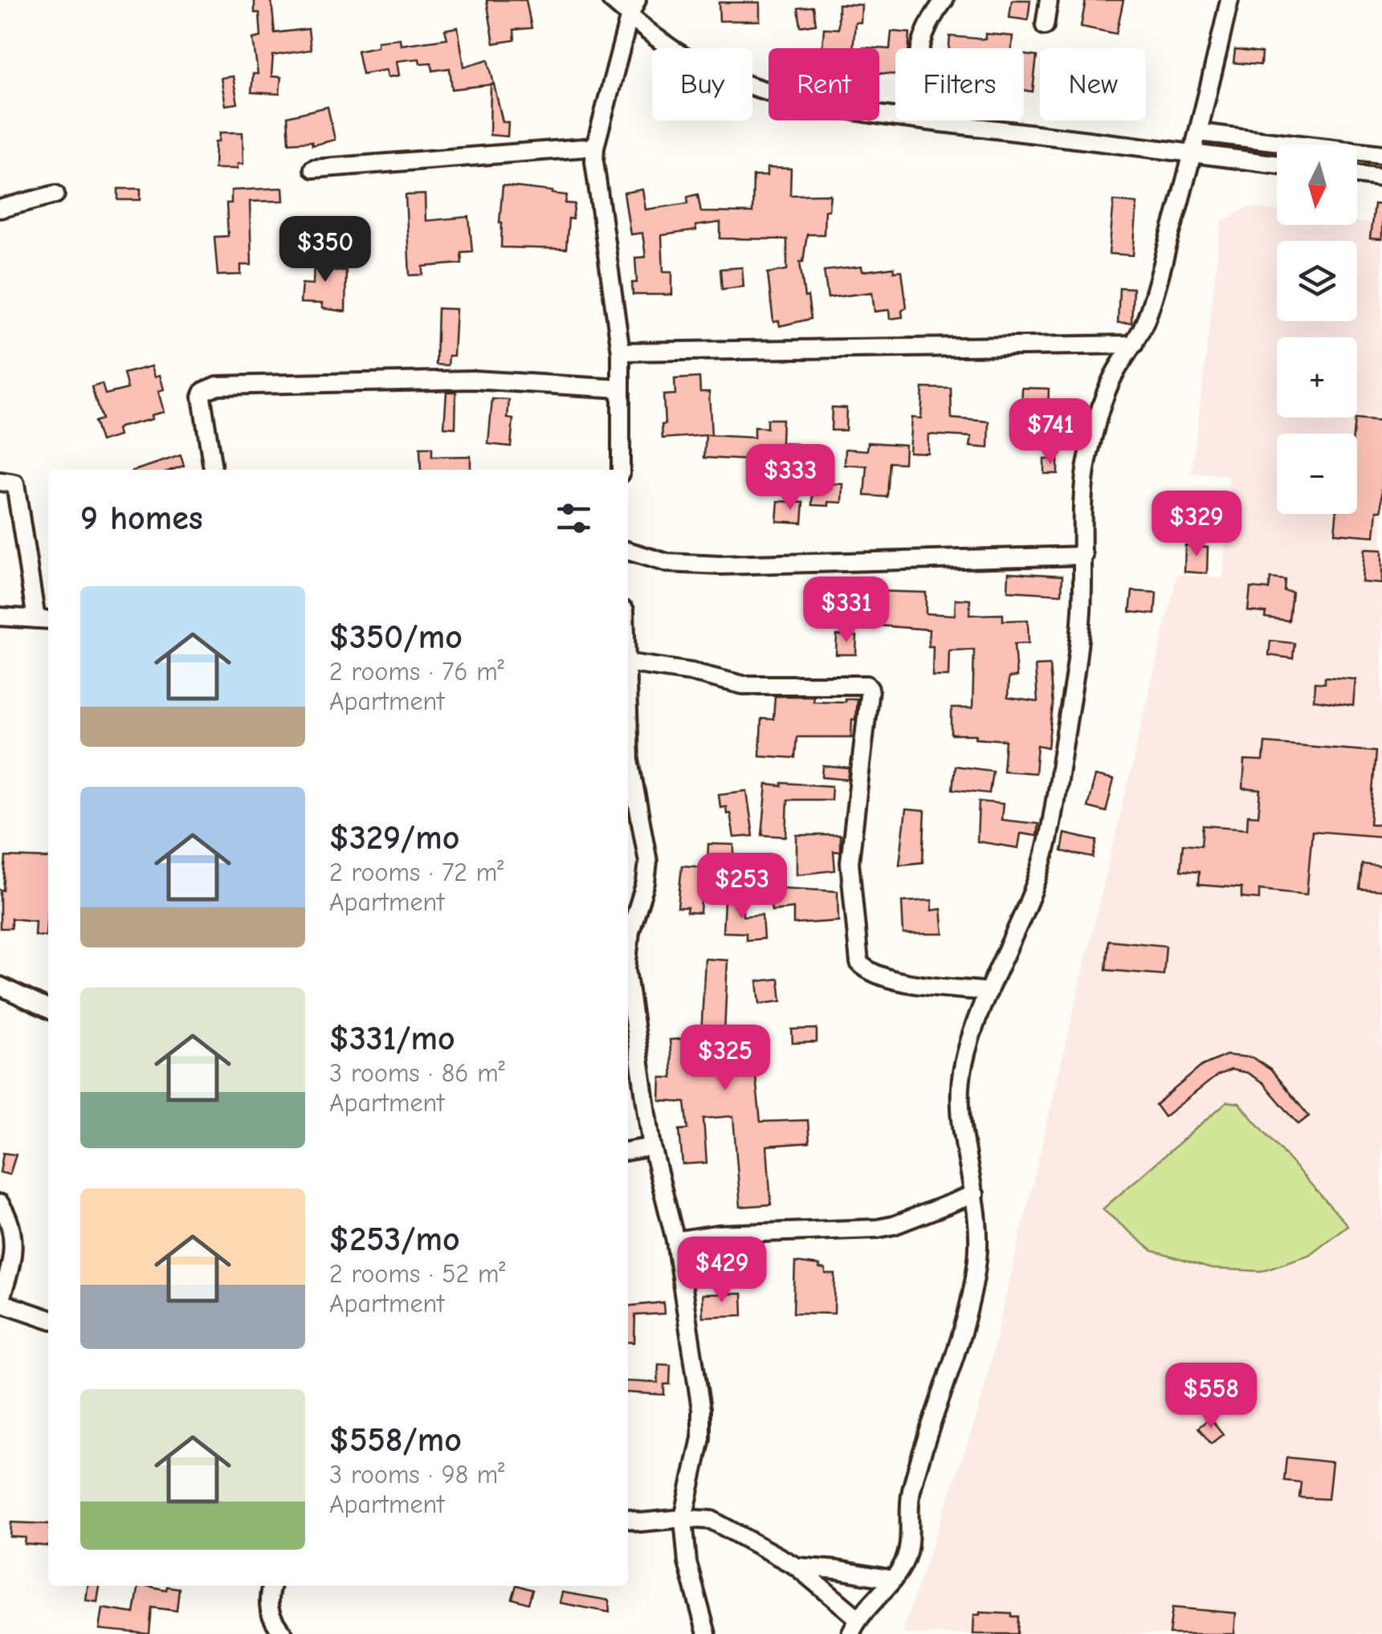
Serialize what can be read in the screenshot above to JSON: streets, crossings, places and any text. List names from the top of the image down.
{
  "north": "bottom",
  "page": {
    "chip": [
      "Buy",
      "Rent",
      "Filters",
      "New"
    ],
    "map_buttons": ["+", "−"],
    "price": [
      "$350",
      "$741",
      "$333",
      "$329",
      "$331",
      "$253",
      "$325",
      "$429",
      "$558"
    ],
    "heading": "9 homes",
    "list": [
      {
        "name": "$350/mo",
        "note": "2 rooms · 76 m² · Apartment"
      },
      {
        "name": "$329/mo",
        "note": "2 rooms · 72 m² · Apartment"
      },
      {
        "name": "$331/mo",
        "note": "3 rooms · 86 m² · Apartment"
      },
      {
        "name": "$253/mo",
        "note": "2 rooms · 52 m² · Apartment"
      },
      {
        "name": "$558/mo",
        "note": "3 rooms · 98 m² · Apartment"
      }
    ]
  }
}
